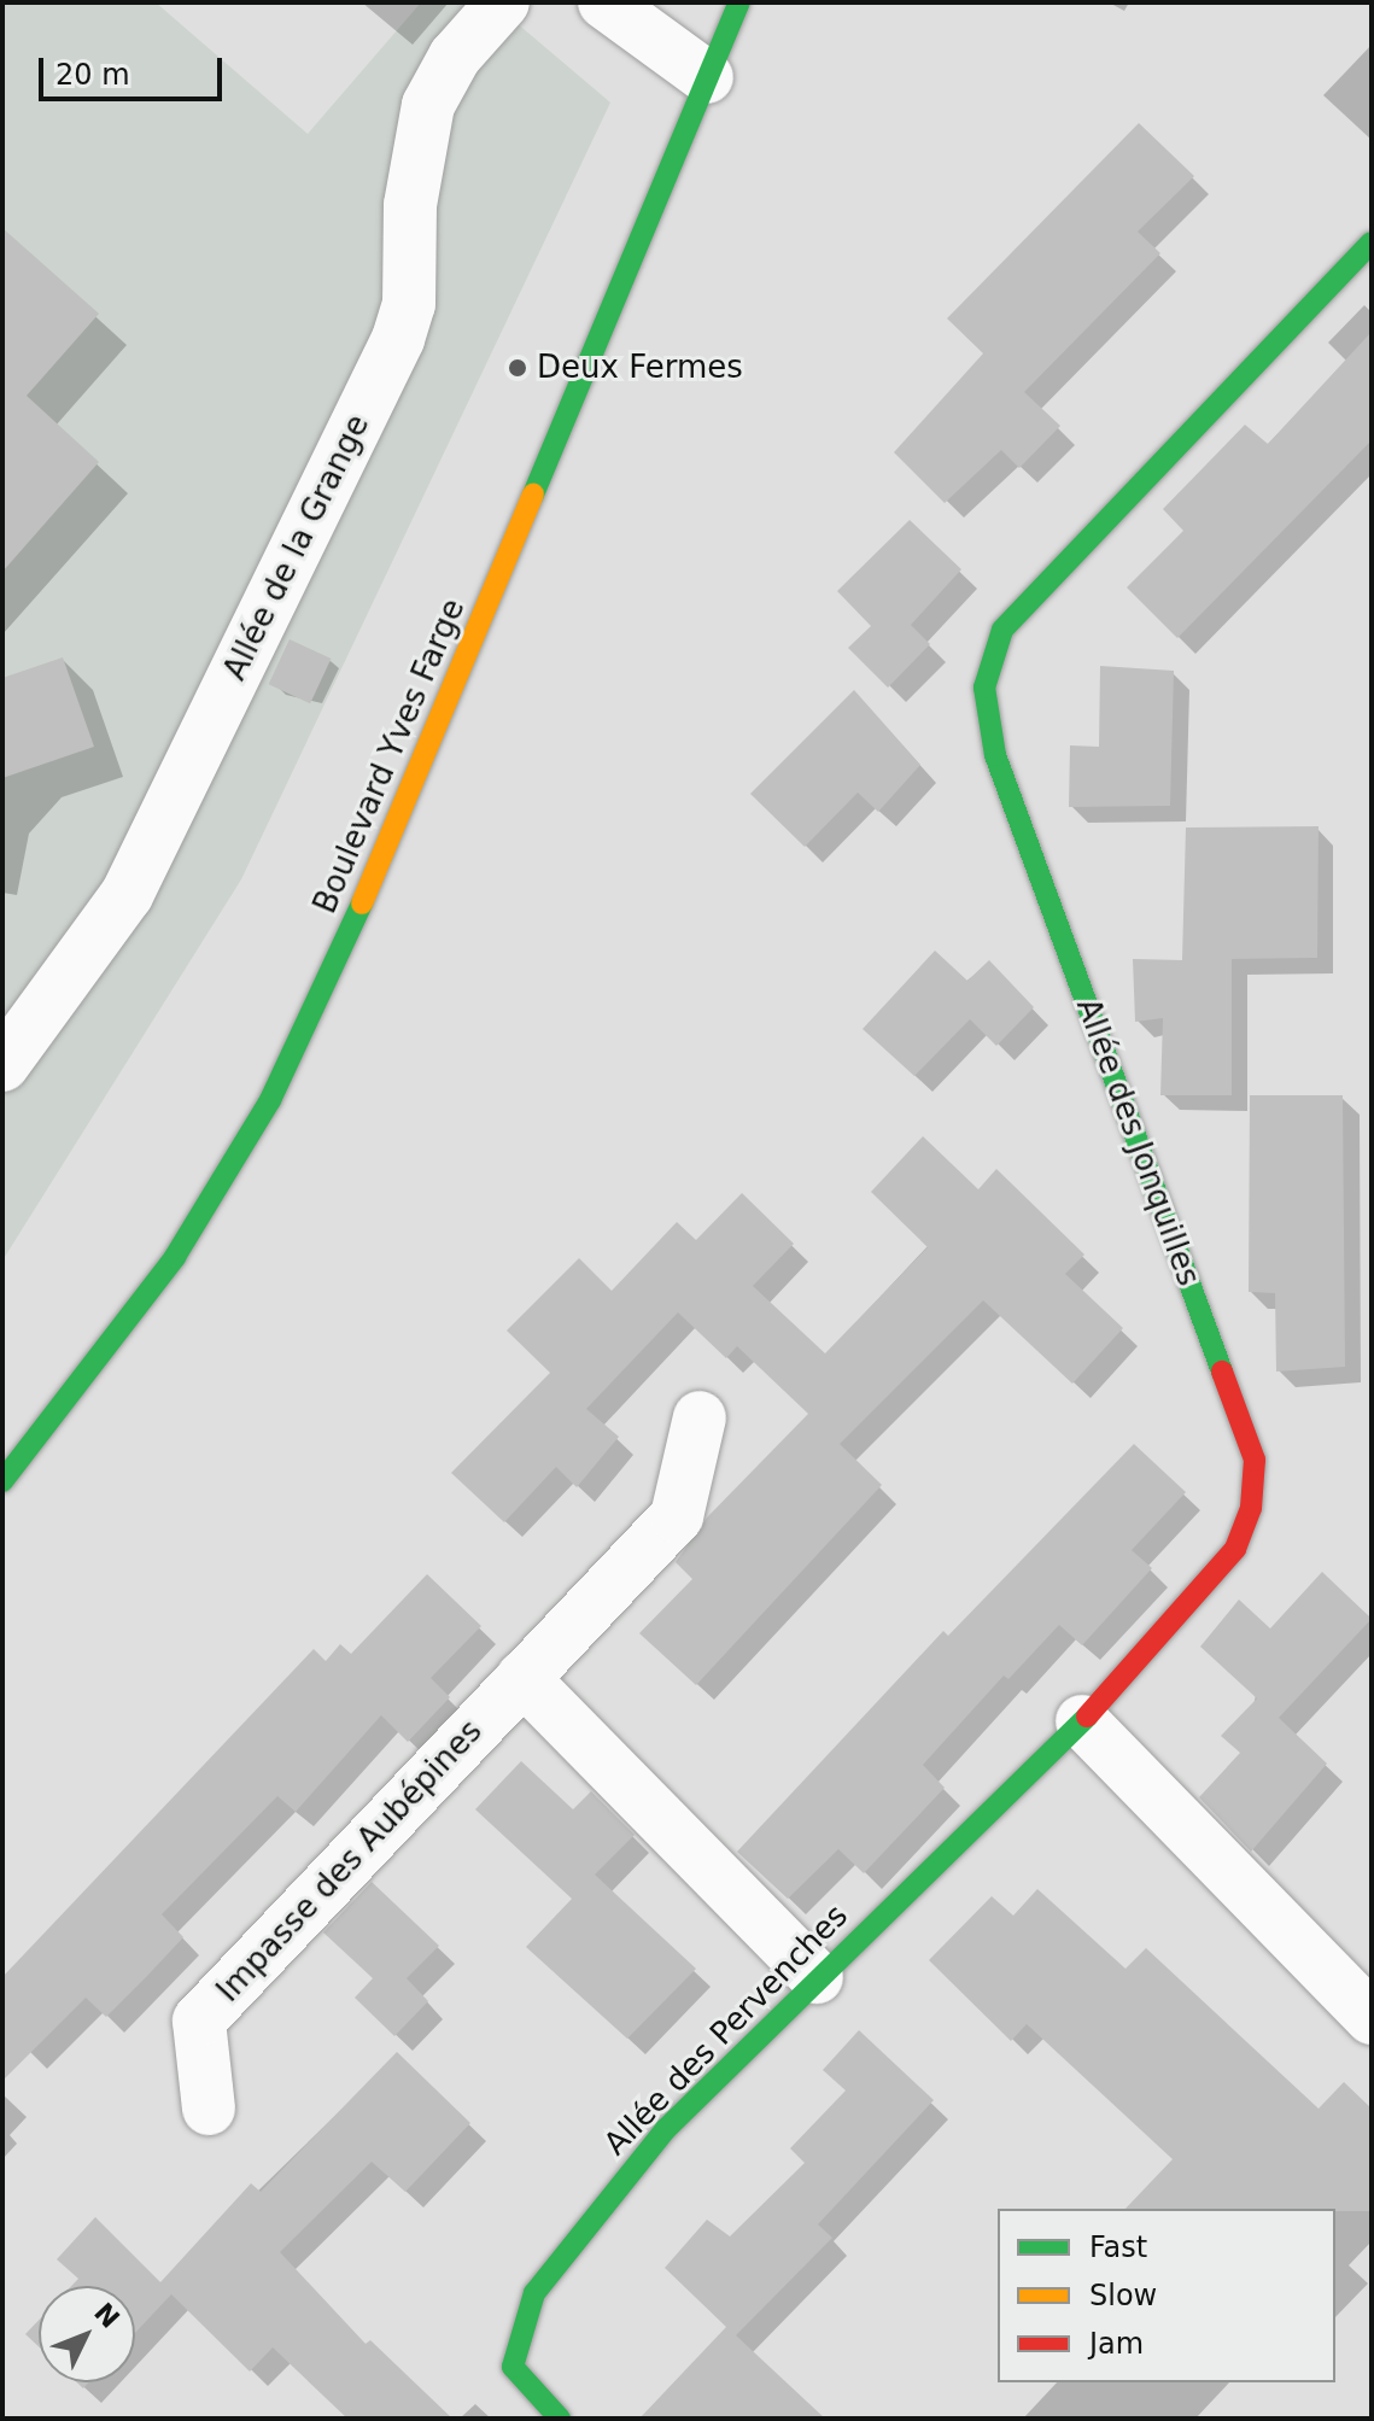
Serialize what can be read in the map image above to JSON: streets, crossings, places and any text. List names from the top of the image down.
{
  "streets": {
    "street": [
      "Allée de la Grange",
      "Boulevard Yves Farge",
      "Allée des Jonquilles",
      "Impasse des Aubépines",
      "Allée des Pervenches"
    ]
  },
  "crossings": [
    ["Allée des Jonquilles", "Allée des Pervenches"]
  ],
  "places": ["Deux Fermes"],
  "legend": ["Fast", "Slow", "Jam"],
  "scale_bar": "20 m",
  "north": "top right"
}
